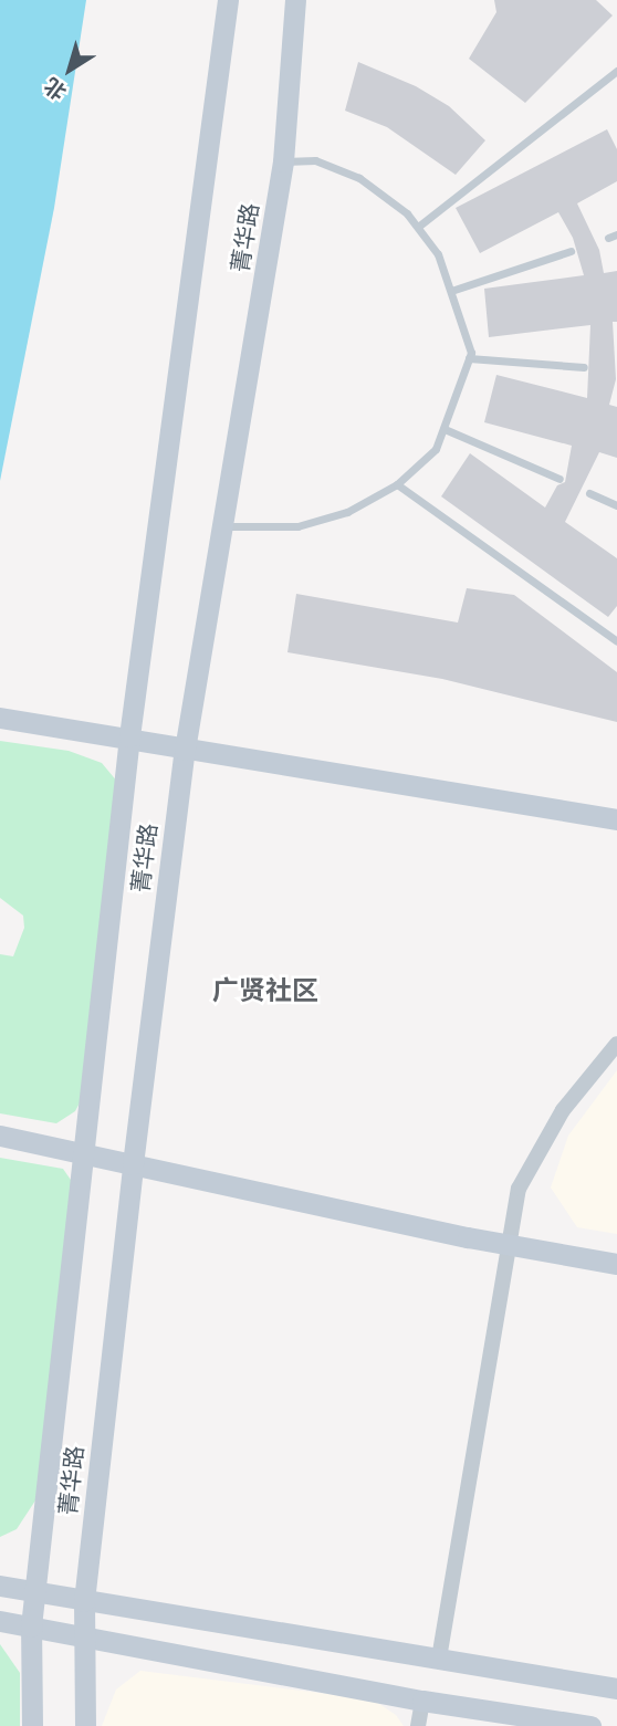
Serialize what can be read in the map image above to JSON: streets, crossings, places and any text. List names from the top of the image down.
{
  "streets": {
    "street": ["菁华路"]
  },
  "districts": ["广贤社区"],
  "north": "bottom left"
}
